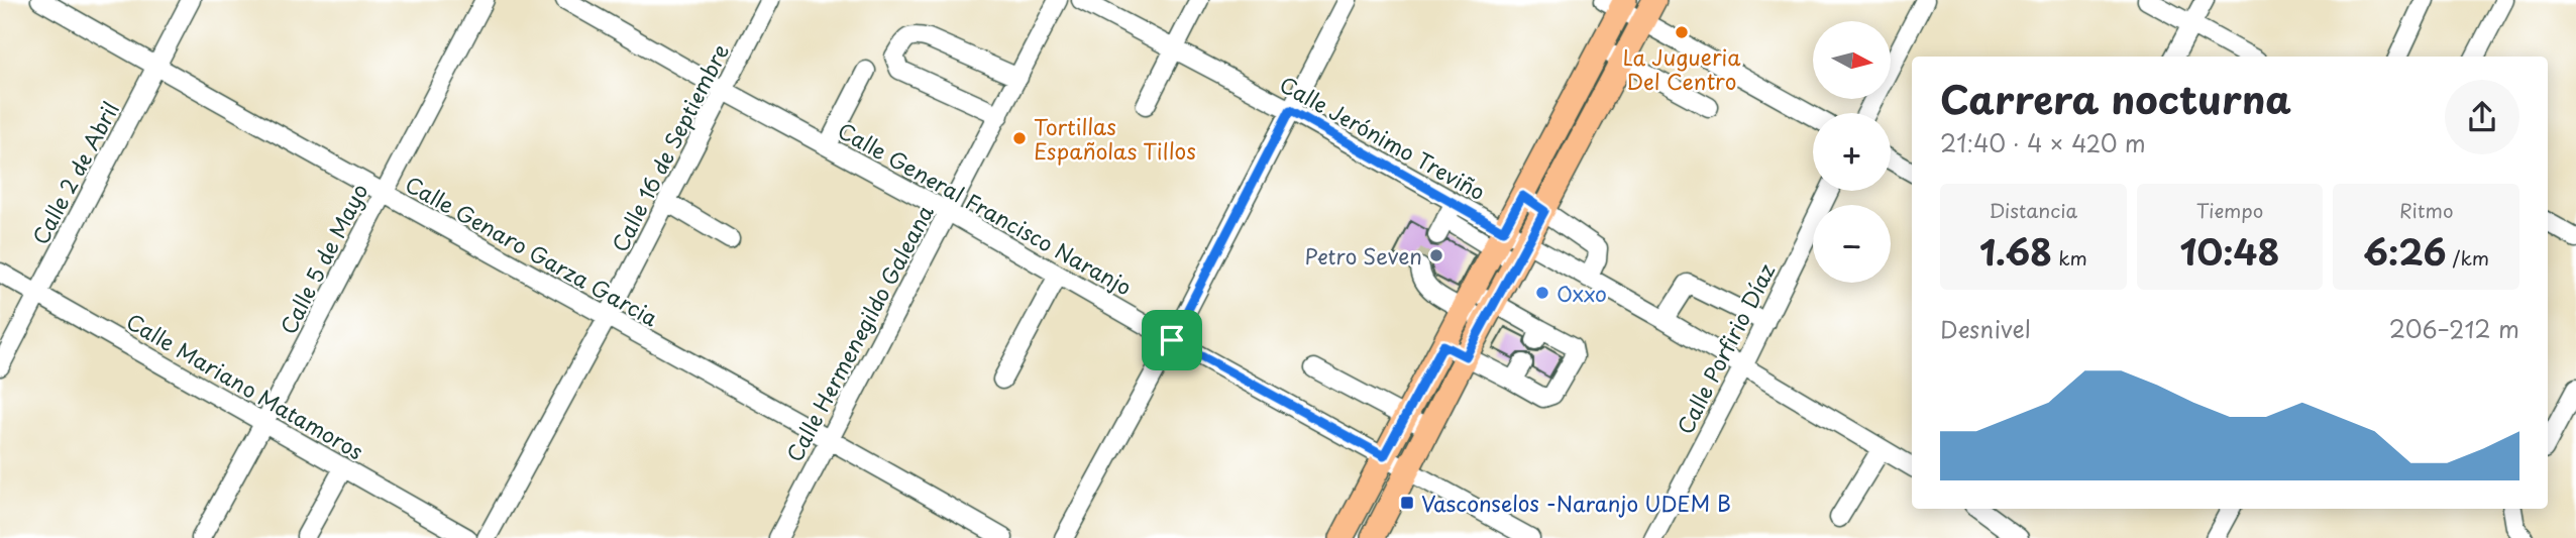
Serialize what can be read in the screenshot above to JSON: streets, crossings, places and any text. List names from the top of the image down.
{
  "streets": {
    "street": [
      "Calle Jerónimo Treviño",
      "Calle 16 de Septiembre",
      "Calle 2 de Abril",
      "Calle General Francisco Naranjo",
      "Calle Genaro Garza Garcia",
      "Calle 5 de Mayo",
      "Calle Hermenegildo Galeana",
      "Calle Porfirio Díaz",
      "Calle Mariano Matamoros"
    ]
  },
  "crossings": [
    ["Calle Jerónimo Treviño", "Calle Porfirio Díaz"],
    ["Calle 16 de Septiembre", "Calle General Francisco Naranjo"],
    ["Calle 16 de Septiembre", "Calle Genaro Garza Garcia"],
    ["Calle 2 de Abril", "Calle Genaro Garza Garcia"],
    ["Calle 2 de Abril", "Calle Mariano Matamoros"],
    ["Calle General Francisco Naranjo", "Calle Hermenegildo Galeana"],
    ["Calle Genaro Garza Garcia", "Calle 5 de Mayo"],
    ["Calle Genaro Garza Garcia", "Calle Hermenegildo Galeana"],
    ["Calle 5 de Mayo", "Calle Mariano Matamoros"]
  ],
  "places": {
    "other": [
      "La Jugueria Del Centro",
      "Tortillas Españolas Tillos",
      "Petro Seven",
      "Oxxo"
    ],
    "transit": ["Vasconselos -Naranjo UDEM B"]
  },
  "north": "right",
  "page": {
    "map_buttons": ["+", "−"],
    "heading": ["Carrera nocturna", "21:40 · 4 × 420 m"],
    "stats": [
      ["Distancia", "1.68 km"],
      ["Tiempo", "10:48"],
      ["Ritmo", "6:26 /km"]
    ],
    "chart": ["Desnivel", "206–212 m"]
  }
}
